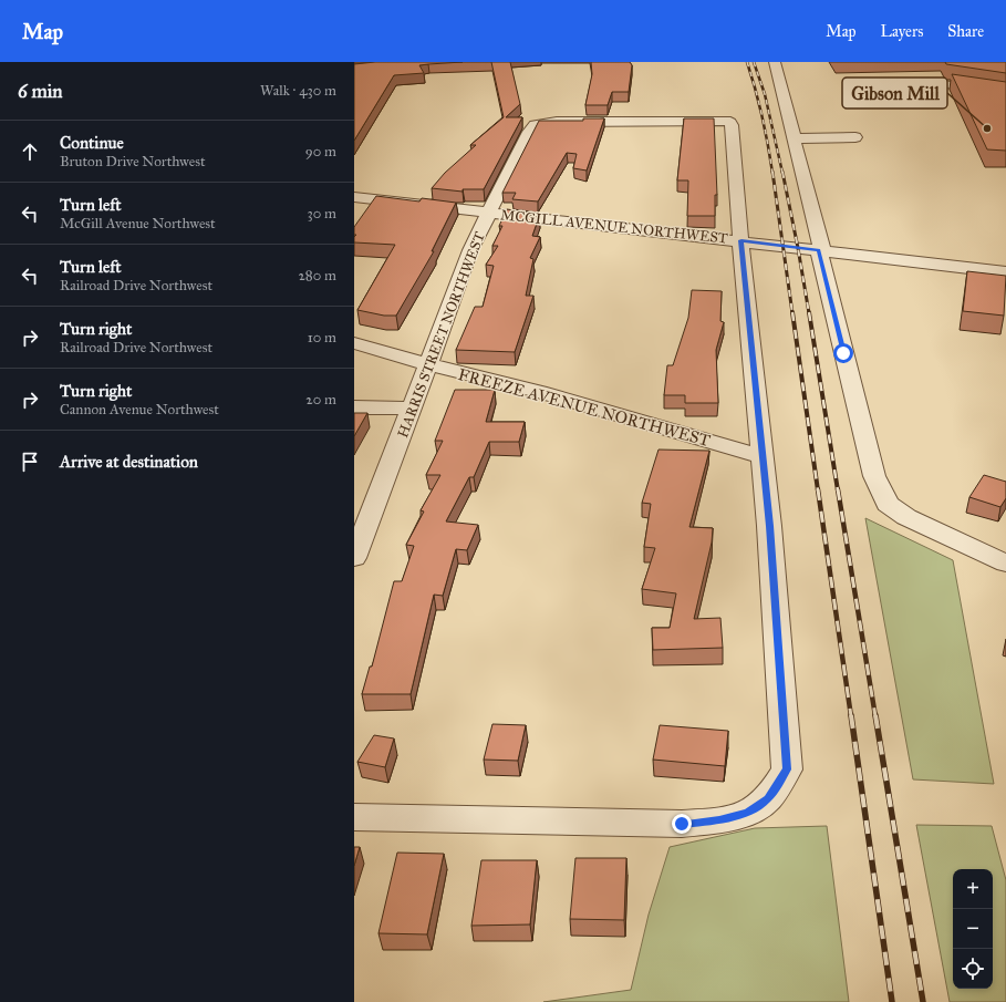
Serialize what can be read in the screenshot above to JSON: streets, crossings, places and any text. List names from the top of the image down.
{
  "streets": {
    "street": ["MCGILL AVENUE NORTHWEST", "HARRIS STREET NORTHWEST", "FREEZE AVENUE NORTHWEST"]
  },
  "crossings": [
    ["MCGILL AVENUE NORTHWEST", "HARRIS STREET NORTHWEST"],
    ["HARRIS STREET NORTHWEST", "FREEZE AVENUE NORTHWEST"]
  ],
  "places": ["Gibson Mill"],
  "page": {
    "header": "Map",
    "nav": ["Map", "Layers", "Share"],
    "heading": ["6 min", "Walk · 430 m"],
    "list": [
      ["Continue", "Bruton Drive Northwest", "90 m"],
      ["Turn left", "McGill Avenue Northwest", "30 m"],
      ["Turn left", "Railroad Drive Northwest", "280 m"],
      ["Turn right", "Railroad Drive Northwest", "10 m"],
      ["Turn right", "Cannon Avenue Northwest", "20 m"],
      "Arrive at destination"
    ],
    "map_buttons": ["+", "−"]
  }
}
